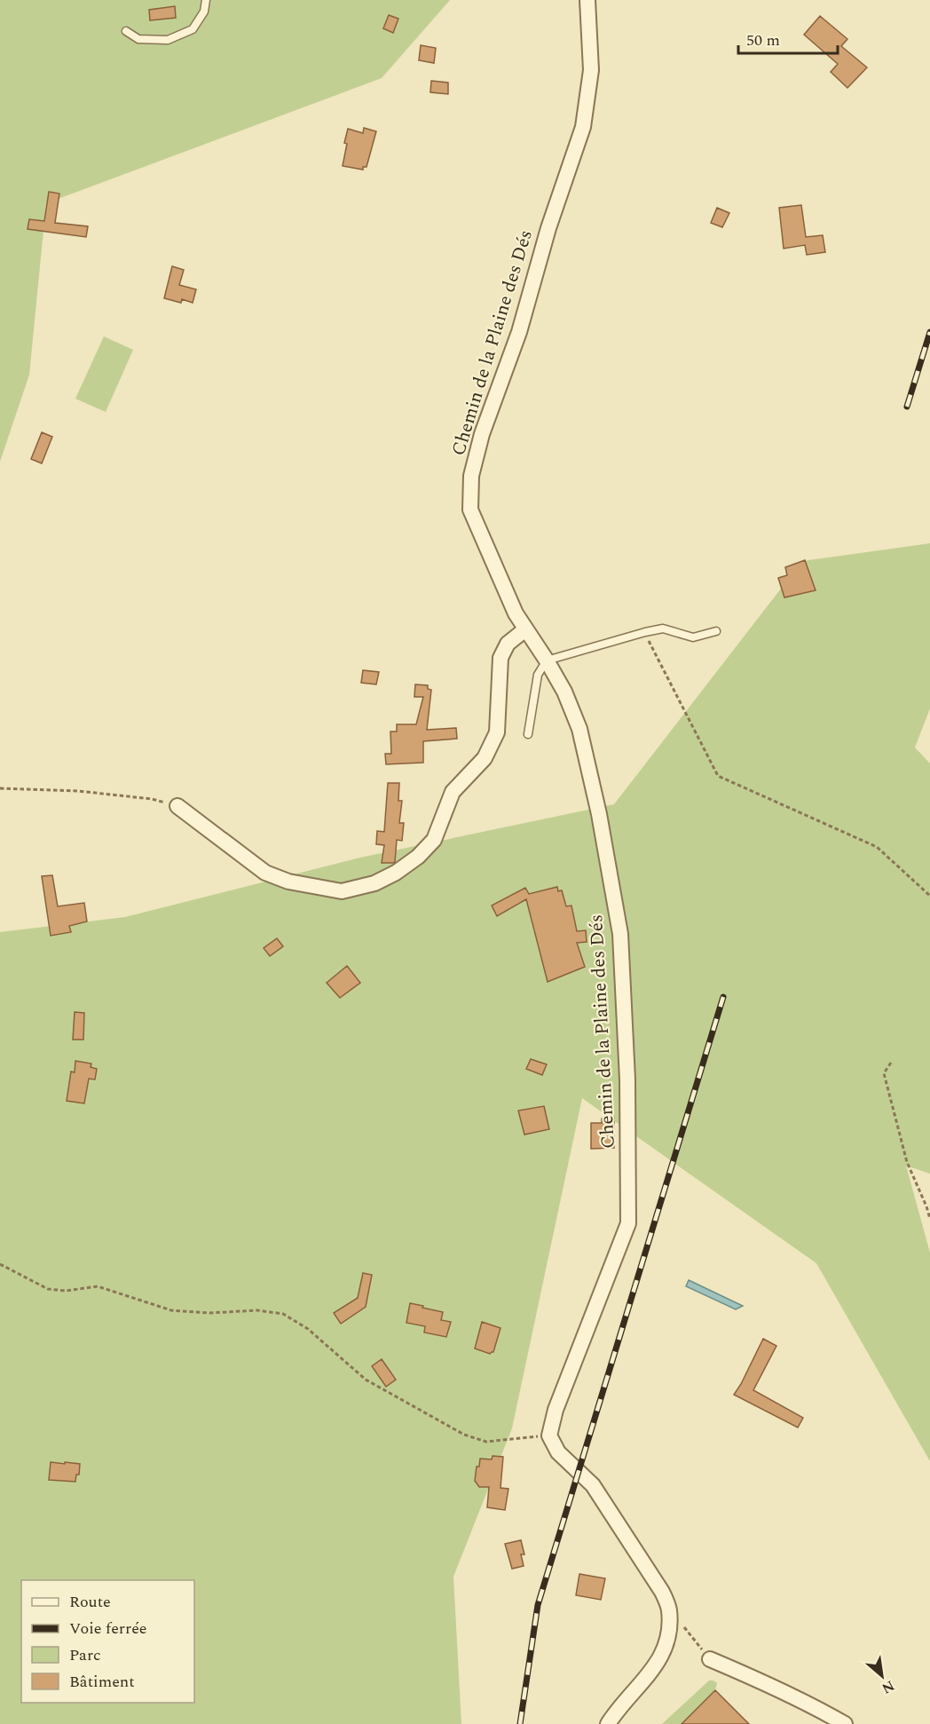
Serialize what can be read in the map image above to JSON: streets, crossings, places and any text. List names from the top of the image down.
{
  "streets": {
    "street": ["Chemin de la Plaine des Dés"]
  },
  "legend": [
    "Route",
    "Voie ferrée",
    "Parc",
    "Bâtiment"
  ],
  "scale_bar": "50 m",
  "north": "bottom right"
}
